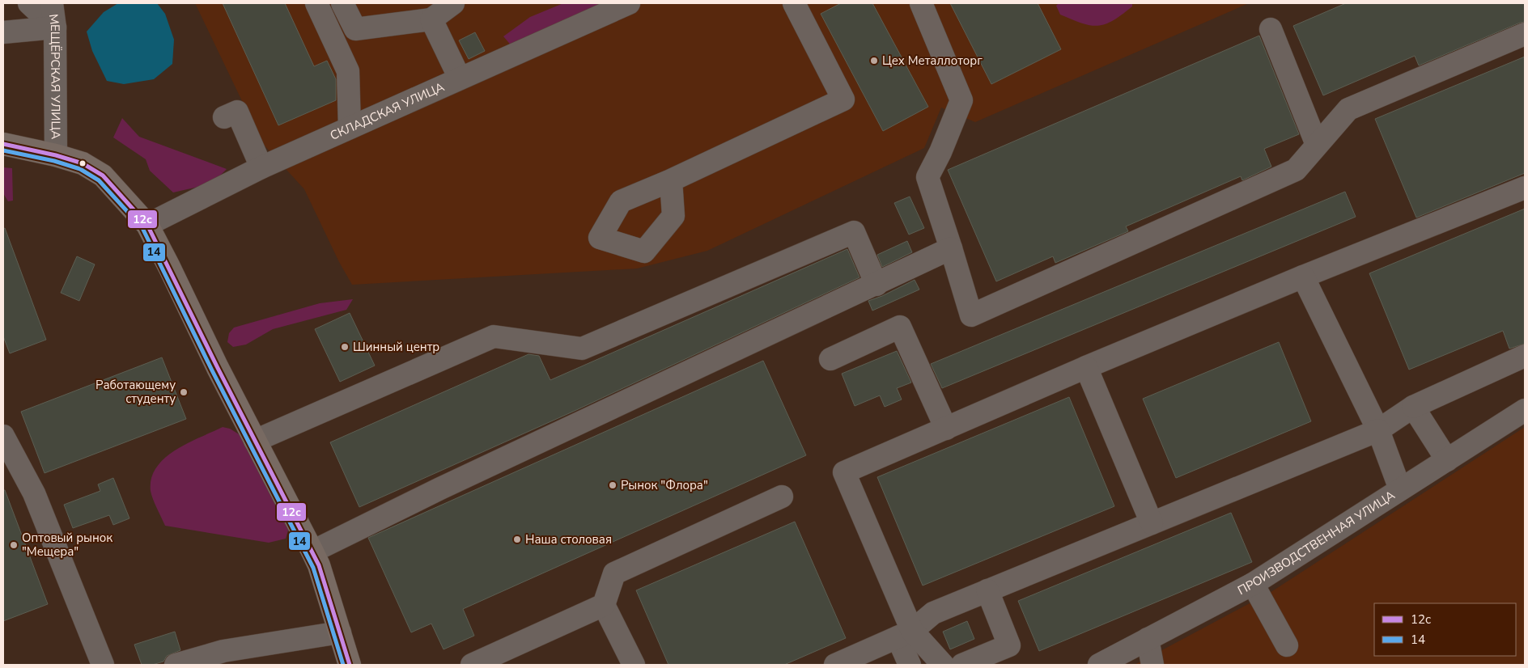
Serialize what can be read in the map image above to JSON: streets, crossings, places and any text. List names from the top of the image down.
{
  "streets": {
    "main road": ["МЕЩЁРСКАЯ УЛИЦА"],
    "street": ["СКЛАДСКАЯ УЛИЦА", "ПРОИЗВОДСТВЕННАЯ УЛИЦА"]
  },
  "crossings": [
    ["МЕЩЁРСКАЯ УЛИЦА", "СКЛАДСКАЯ УЛИЦА"]
  ],
  "places": [
    "Цех Металлоторг",
    "Шинный центр",
    "Работающему студенту",
    "Рынок \"Флора\"",
    "Наша столовая",
    "Оптовый рынок \"Мещера\""
  ],
  "lines": ["transit line 12с", "transit line 14"],
  "legend": ["12с", "14"]
}
